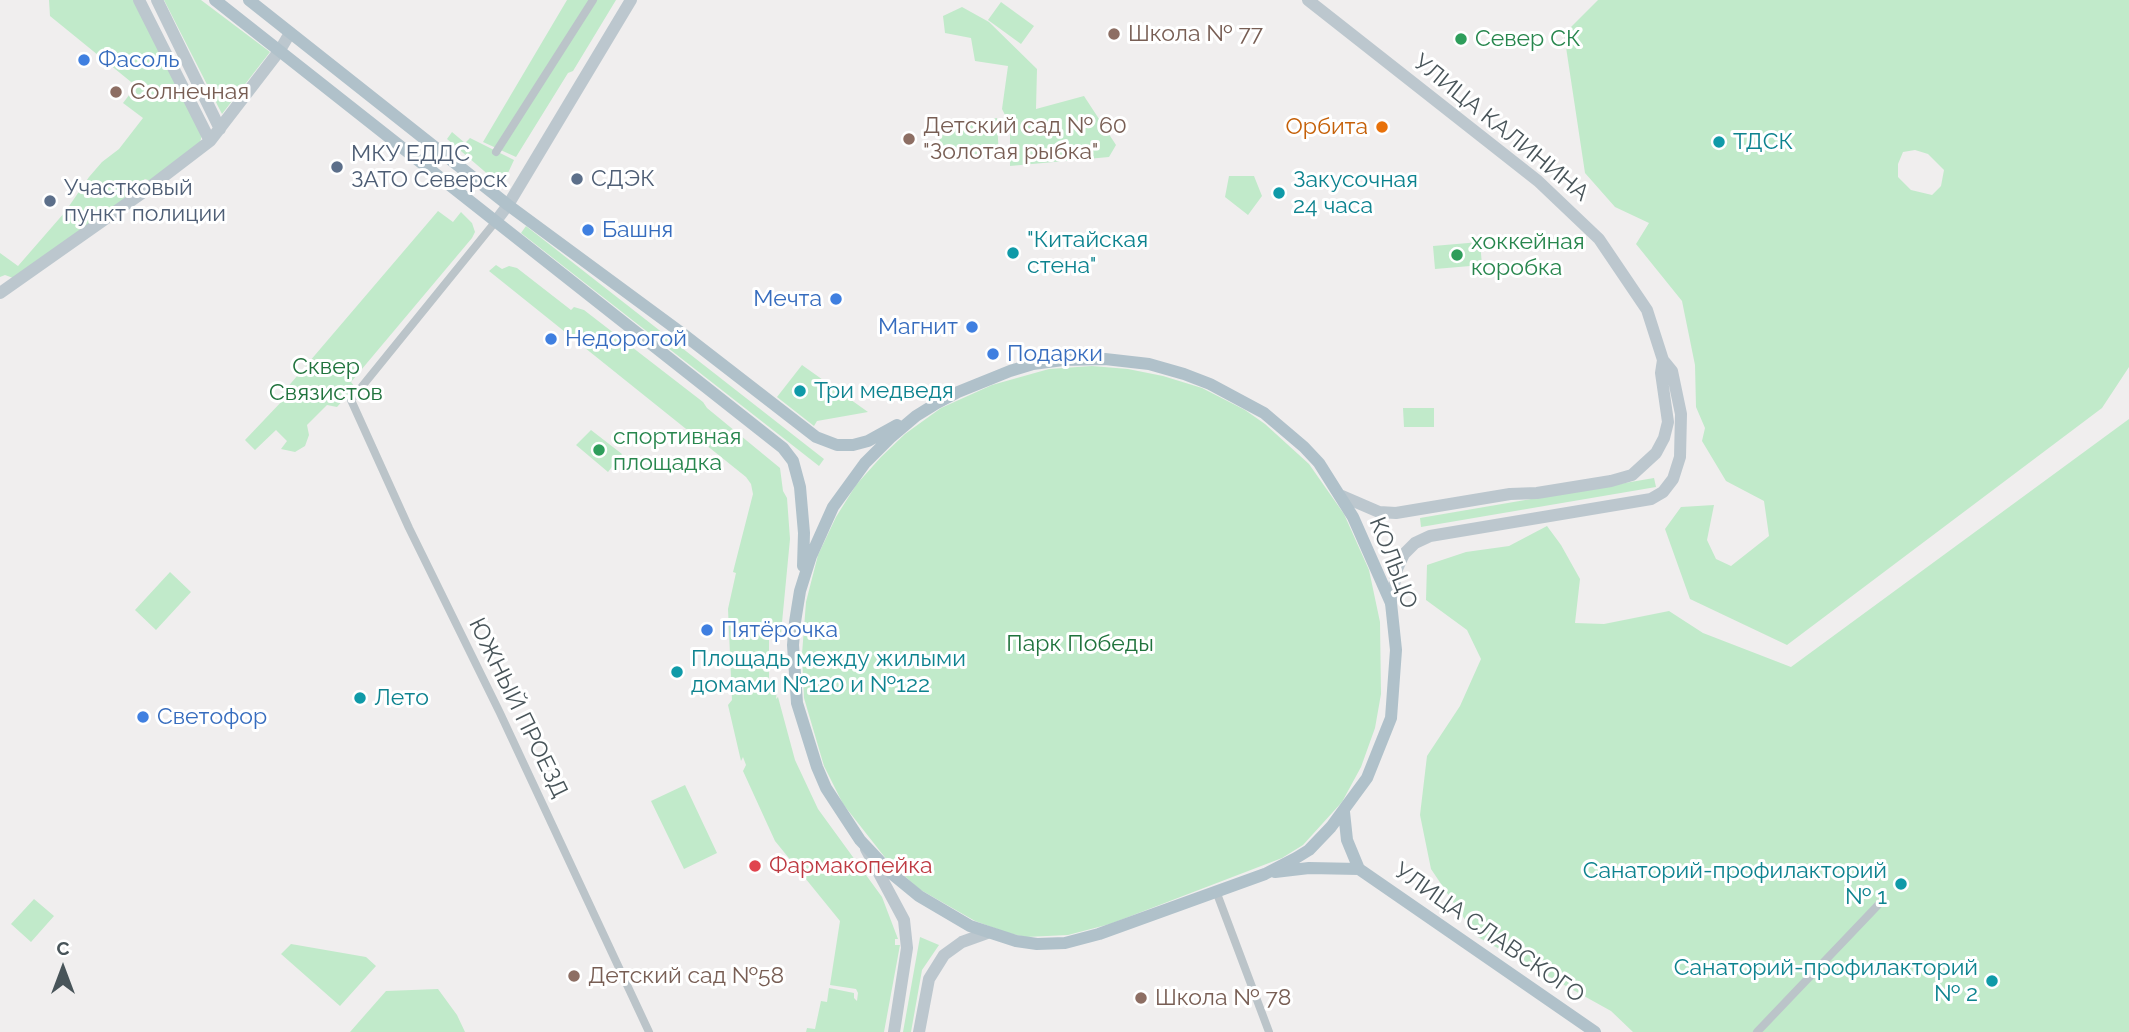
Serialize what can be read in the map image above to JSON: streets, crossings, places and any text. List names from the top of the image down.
{
  "streets": {
    "main road": ["УЛИЦА КАЛИНИНА", "КОЛЬЦО", "УЛИЦА СЛАВСКОГО"],
    "street": ["ЮЖНЫЙ ПРОЕЗД"]
  },
  "crossings": [
    ["УЛИЦА КАЛИНИНА", "КОЛЬЦО"]
  ],
  "parks": ["Сквер Связистов", "Парк Победы"],
  "places": [
    "Школа № 77",
    "Север СК",
    "Фасоль",
    "Солнечная",
    "Орбита",
    "Детский сад № 60 \"Золотая рыбка\"",
    "ТДСК",
    "МКУ ЕДДС ЗАТО Северск",
    "СДЭК",
    "Закусочная 24 часа",
    "Участковый пункт полиции",
    "Башня",
    "\"Китайская стена\"",
    "хоккейная коробка",
    "Мечта",
    "Магнит",
    "Недорогой",
    "Подарки",
    "Три медведя",
    "спортивная площадка",
    "Пятёрочка",
    "Площадь между жилыми домами №120 и №122",
    "Лето",
    "Светофор",
    "Фармакопейка",
    "Санаторий-профилакторий № 1",
    "Детский сад №58",
    "Санаторий-профилакторий № 2",
    "Школа № 78"
  ],
  "north": "top"
}
